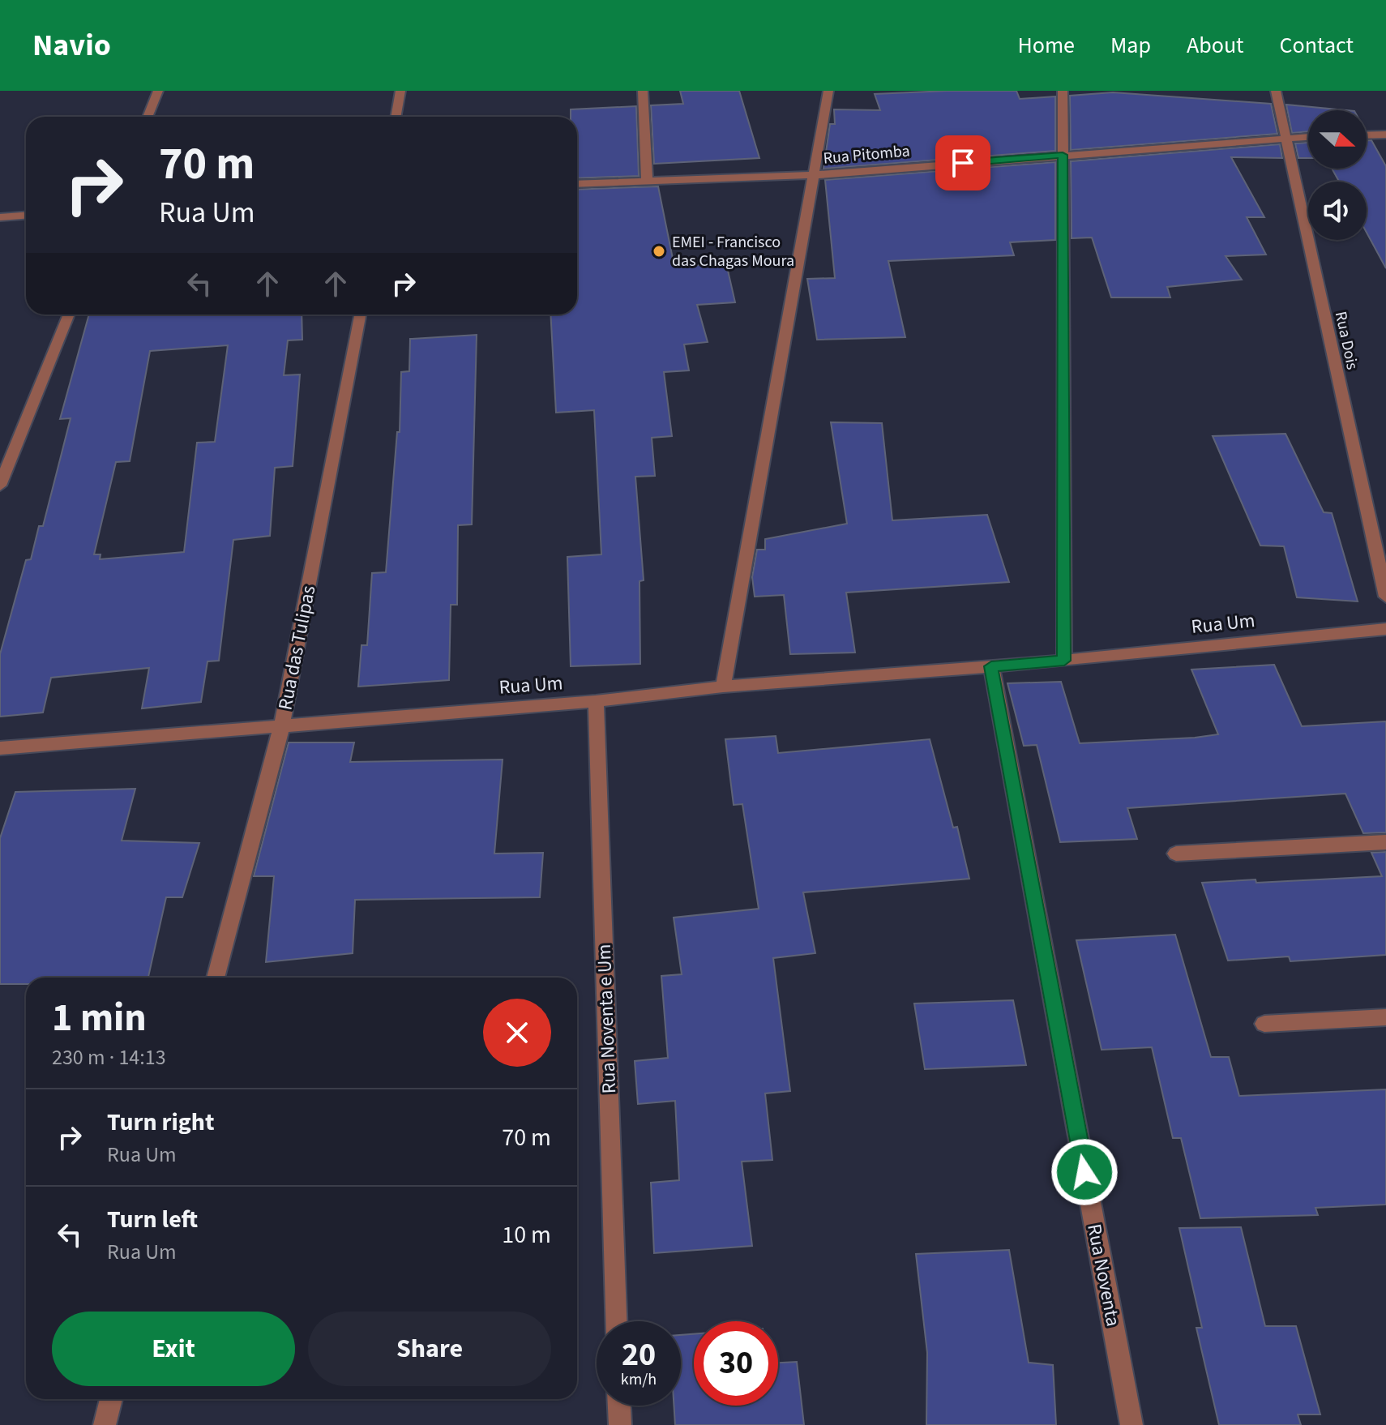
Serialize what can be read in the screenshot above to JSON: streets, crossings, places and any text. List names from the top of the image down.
{
  "streets": {
    "street": [
      "Rua Pitomba",
      "Rua Dois",
      "Rua Um",
      "Rua das Tulipas",
      "Rua Noventa e Um",
      "Rua Noventa"
    ]
  },
  "crossings": [
    ["Rua Pitomba", "Rua Dois"],
    ["Rua Um", "Rua das Tulipas"],
    ["Rua Um", "Rua Noventa e Um"],
    ["Rua Um", "Rua Noventa"]
  ],
  "places": ["EMEI - Francisco das Chagas Moura"],
  "north": "right",
  "page": {
    "header": "Navio",
    "nav": [
      "Home",
      "Map",
      "About",
      "Contact"
    ],
    "turn": ["70 m", "Rua Um"],
    "heading": ["1 min", "230 m · 14:13"],
    "list": [
      {
        "name": "Turn right",
        "note": "Rua Um",
        "value": "70 m"
      },
      {
        "name": "Turn left",
        "note": "Rua Um",
        "value": "10 m"
      }
    ],
    "buttons": ["Exit", "Share"],
    "speed": "20 km/h",
    "limit": "30"
  }
}
